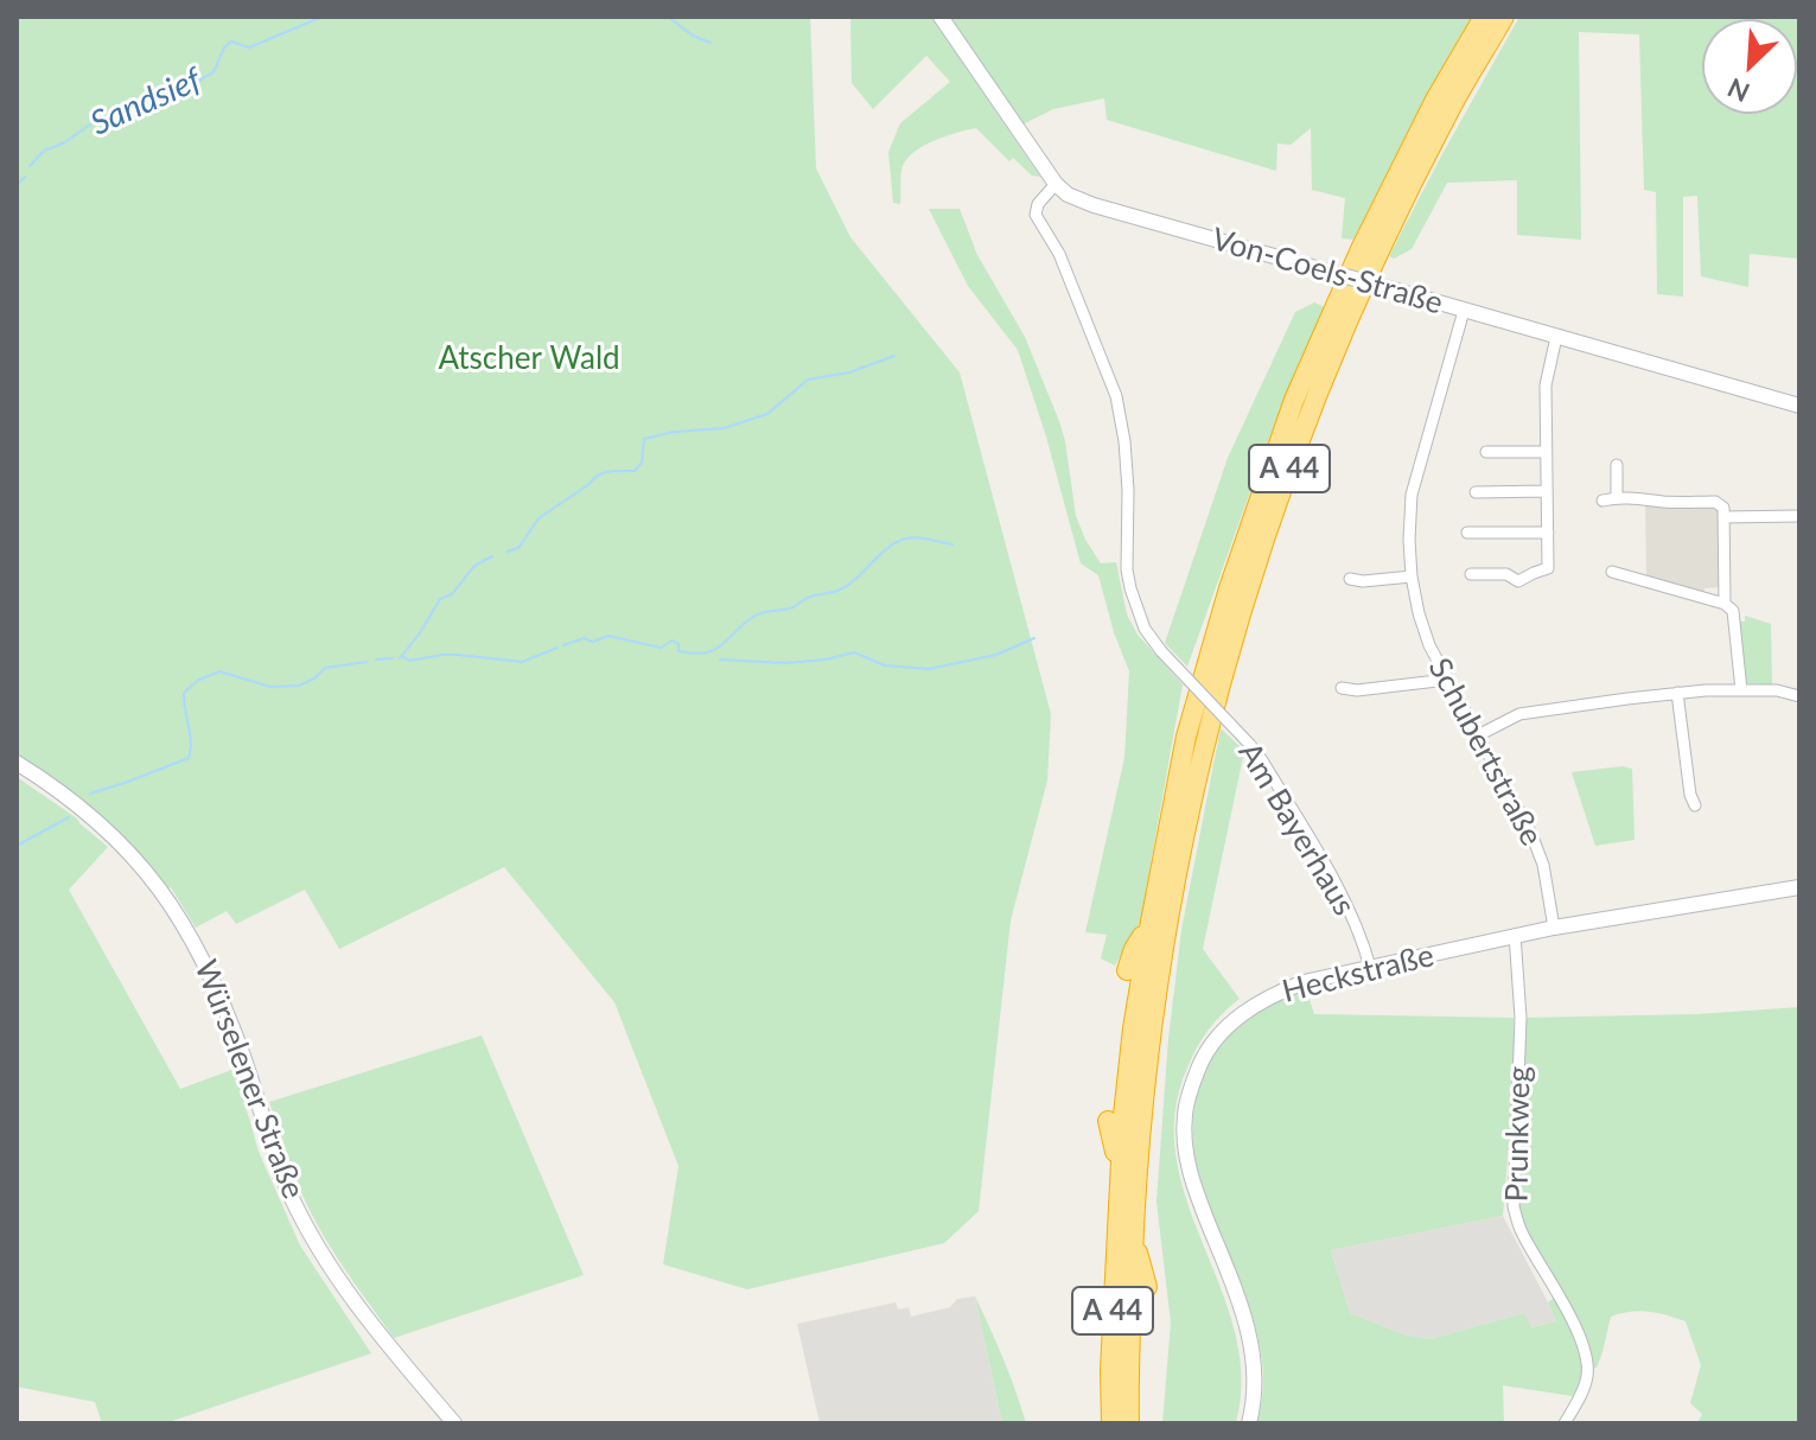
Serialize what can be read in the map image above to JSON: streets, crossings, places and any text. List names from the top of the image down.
{
  "streets": {
    "highway": ["A 44"],
    "main road": ["Von-Coels-Straße", "Heckstraße", "Würselener Straße"],
    "street": ["Schubertstraße", "Am Bayerhaus", "Prunkweg"]
  },
  "crossings": [
    ["Von-Coels-Straße", "Schubertstraße"],
    ["Von-Coels-Straße", "Am Bayerhaus"],
    ["Schubertstraße", "Heckstraße"],
    ["Am Bayerhaus", "Heckstraße"],
    ["Heckstraße", "Prunkweg"]
  ],
  "water": ["Sandsief"],
  "parks": ["Atscher Wald"],
  "north": "bottom left"
}
